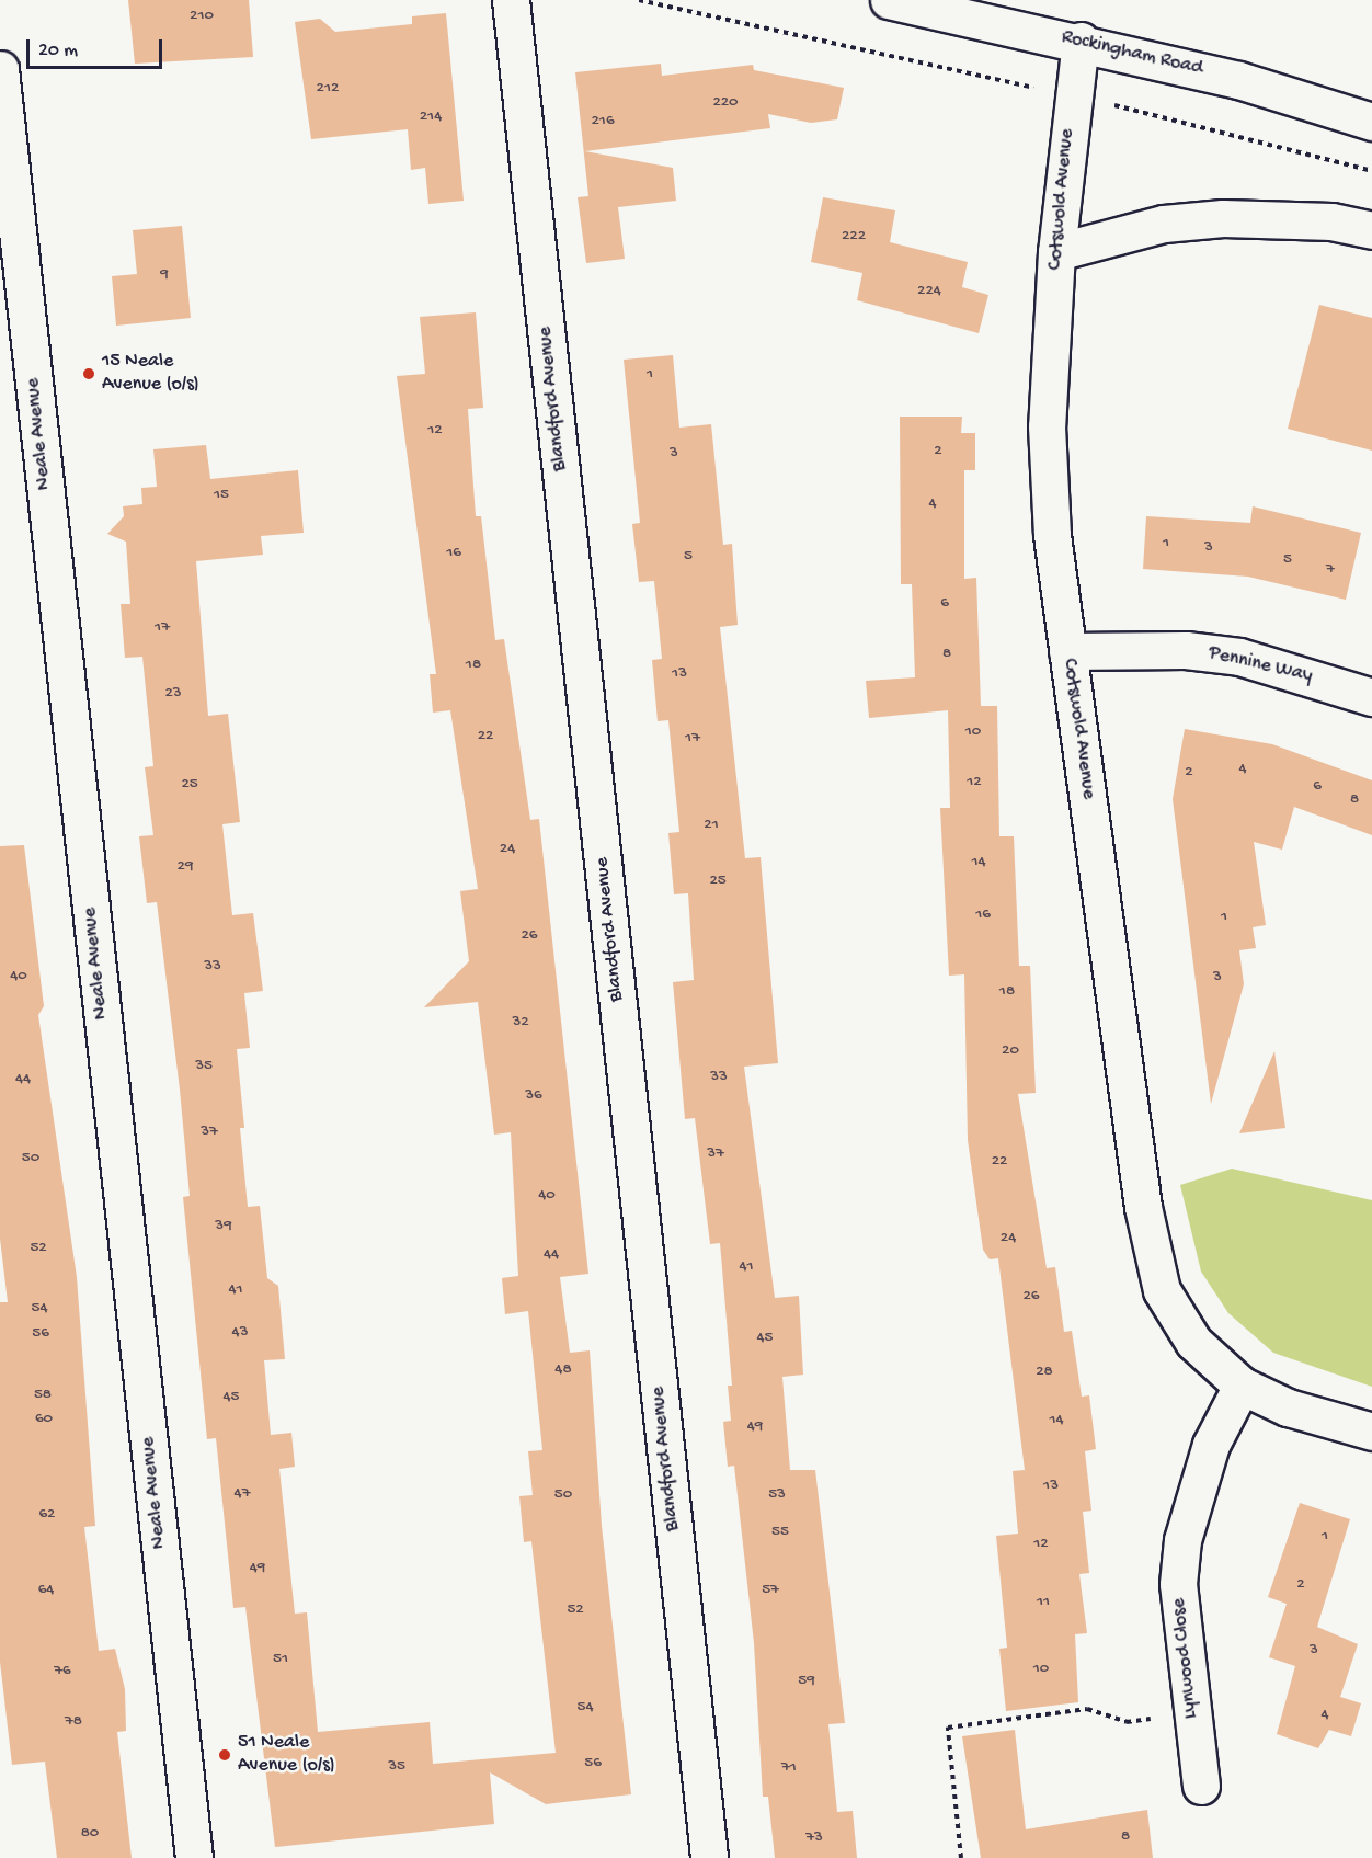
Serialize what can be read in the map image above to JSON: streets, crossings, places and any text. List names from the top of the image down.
{
  "streets": {
    "street": [
      "Rockingham Road",
      "Cotswold Avenue",
      "Blandford Avenue",
      "Neale Avenue",
      "Pennine Way",
      "Lynwood Close"
    ]
  },
  "crossings": [
    ["Rockingham Road", "Cotswold Avenue"],
    ["Cotswold Avenue", "Pennine Way"],
    ["Cotswold Avenue", "Lynwood Close"]
  ],
  "places": ["15 Neale Avenue (o/s)", "51 Neale Avenue (o/s)"],
  "house_numbers": [
    "210",
    "212",
    "220",
    "214",
    "216",
    "222",
    "9",
    "224",
    "1",
    "12",
    "2",
    "3",
    "15",
    "4",
    "1",
    "3",
    "16",
    "5",
    "5",
    "7",
    "6",
    "17",
    "8",
    "18",
    "13",
    "23",
    "10",
    "22",
    "17",
    "4",
    "2",
    "12",
    "25",
    "6",
    "8",
    "21",
    "24",
    "14",
    "29",
    "25",
    "16",
    "1",
    "26",
    "33",
    "40",
    "3",
    "18",
    "32",
    "20",
    "35",
    "33",
    "44",
    "36",
    "37",
    "37",
    "50",
    "22",
    "40",
    "39",
    "24",
    "52",
    "44",
    "41",
    "41",
    "26",
    "54",
    "43",
    "56",
    "45",
    "48",
    "28",
    "58",
    "45",
    "60",
    "14",
    "49",
    "13",
    "47",
    "50",
    "53",
    "62",
    "55",
    "1",
    "12",
    "49",
    "2",
    "64",
    "57",
    "11",
    "52",
    "3",
    "51",
    "10",
    "76",
    "59",
    "54",
    "4",
    "78",
    "56",
    "35",
    "71",
    "80",
    "8",
    "73"
  ],
  "scale_bar": "20 m"
}
